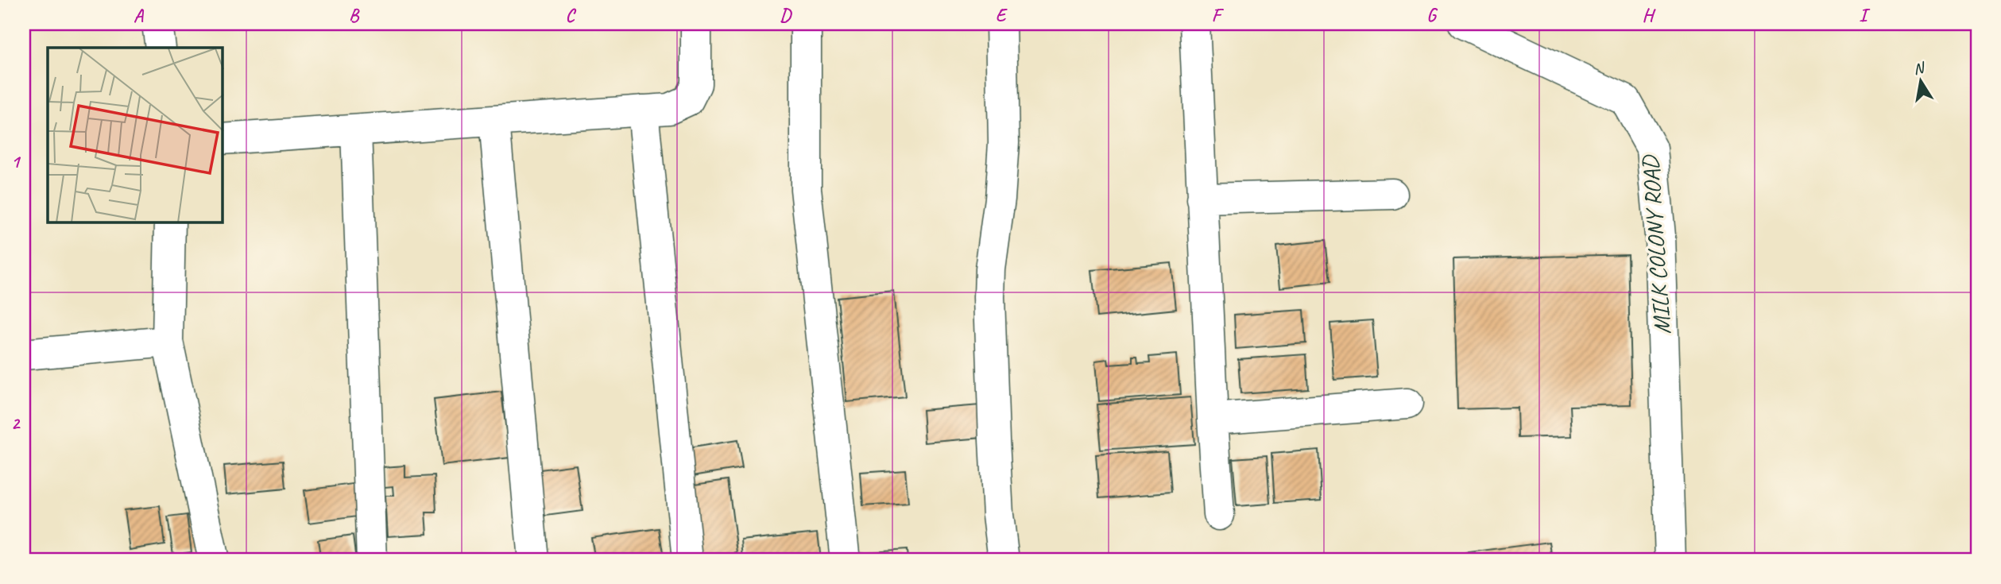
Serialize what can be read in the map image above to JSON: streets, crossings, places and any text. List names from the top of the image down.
{
  "streets": {
    "street": ["MILK COLONY ROAD"]
  },
  "north": "top",
  "grid": {
    "columns": [
      "A",
      "B",
      "C",
      "D",
      "E",
      "F",
      "G",
      "H",
      "I"
    ],
    "rows": ["1", "2"]
  }
}
